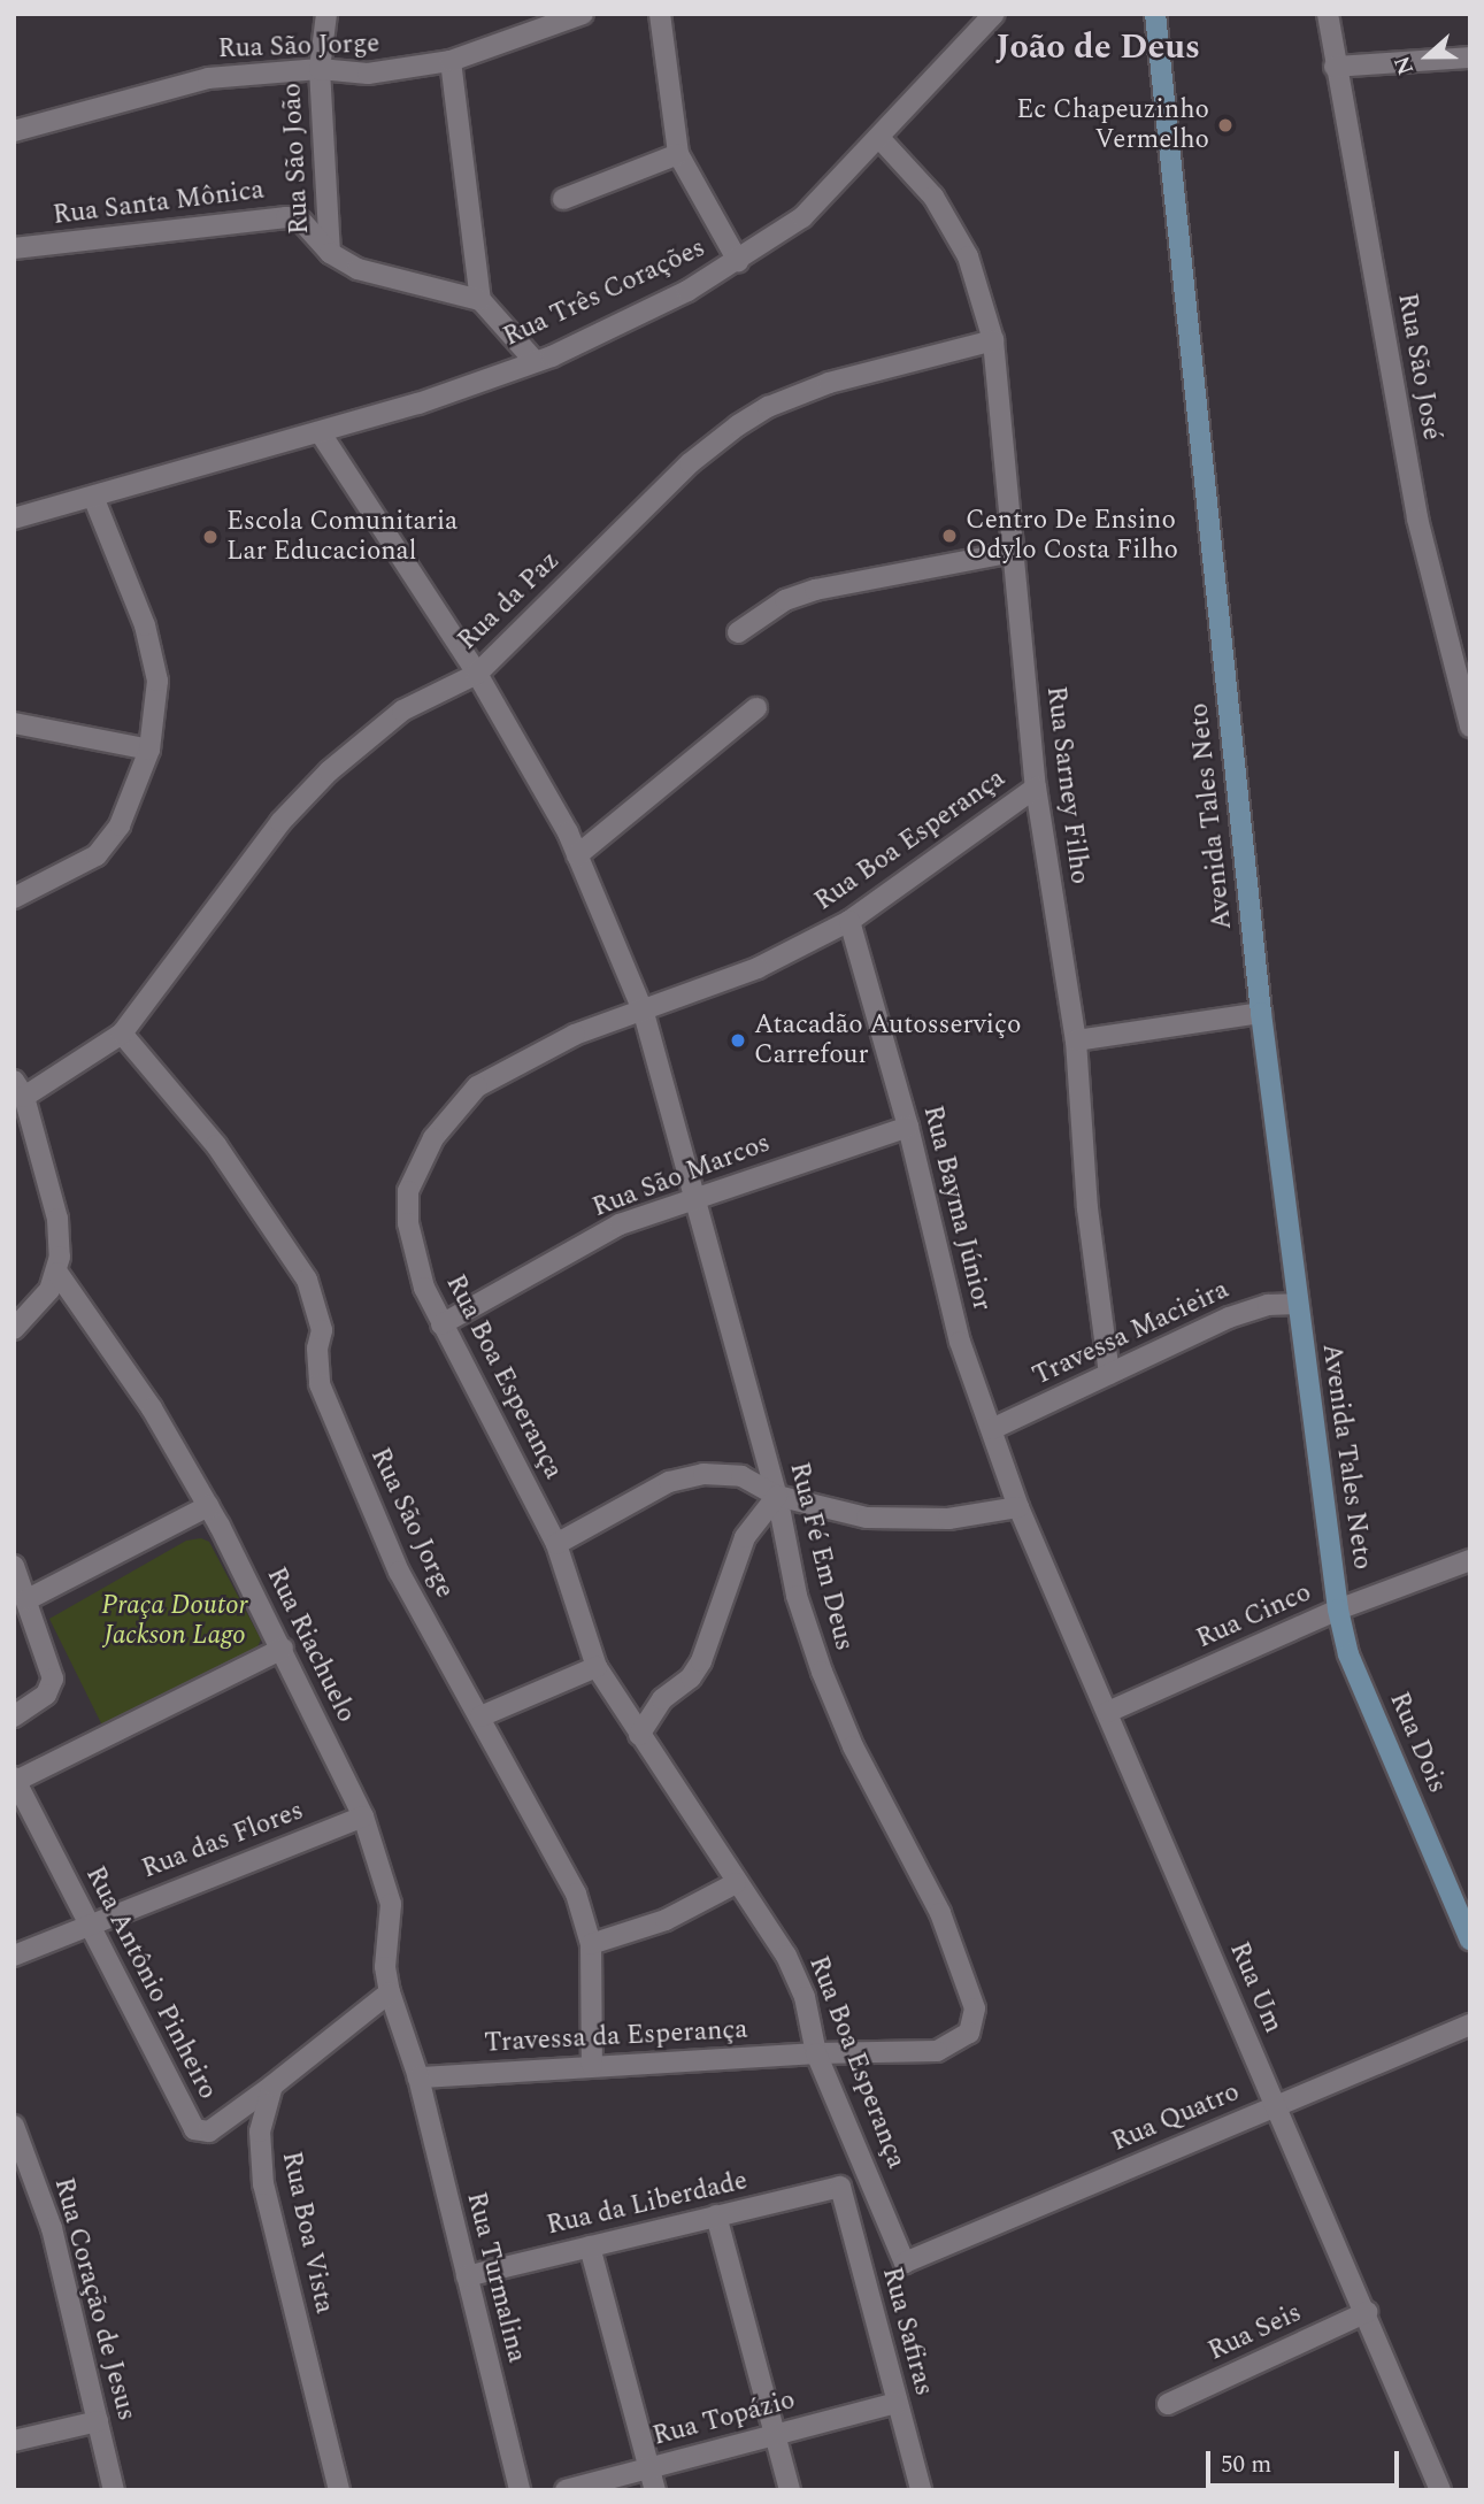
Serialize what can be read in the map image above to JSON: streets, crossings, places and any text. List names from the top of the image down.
{
  "streets": {
    "main road": ["Avenida Tales Neto", "Rua Dois"],
    "street": [
      "Rua São Jorge",
      "Rua São João",
      "Rua Santa Mônica",
      "Rua Três Corações",
      "Rua São José",
      "Rua da Paz",
      "Rua Sarney Filho",
      "Rua Boa Esperança",
      "Rua São Marcos",
      "Rua Bayma Júnior",
      "Travessa Macieira",
      "Rua Fé Em Deus",
      "Rua Cinco",
      "Rua Riachuelo",
      "Rua das Flores",
      "Rua Antônio Pinheiro",
      "Rua Um",
      "Travessa da Esperança",
      "Rua Quatro",
      "Rua da Liberdade",
      "Rua Boa Vista",
      "Rua Turmalina",
      "Rua Coração de Jesus",
      "Rua Safiras",
      "Rua Seis",
      "Rua Topázio"
    ]
  },
  "crossings": [
    ["Rua São Jorge", "Rua São João"],
    ["Rua São Jorge", "Rua da Paz"],
    ["Rua São Jorge", "Travessa da Esperança"],
    ["Rua São João", "Rua Santa Mônica"],
    ["Rua Três Corações", "Rua Sarney Filho"],
    ["Rua Três Corações", "Rua Fé Em Deus"],
    ["Rua da Paz", "Rua Sarney Filho"],
    ["Rua da Paz", "Rua Fé Em Deus"],
    ["Rua Sarney Filho", "Rua Boa Esperança"],
    ["Rua Sarney Filho", "Travessa Macieira"],
    ["Avenida Tales Neto", "Travessa Macieira"],
    ["Avenida Tales Neto", "Rua Cinco"],
    ["Avenida Tales Neto", "Rua Dois"],
    ["Rua Boa Esperança", "Rua São Marcos"],
    ["Rua Boa Esperança", "Rua Bayma Júnior"],
    ["Rua Boa Esperança", "Rua Fé Em Deus"],
    ["Rua Boa Esperança", "Travessa da Esperança"],
    ["Rua Boa Esperança", "Rua Quatro"],
    ["Rua São Marcos", "Rua Bayma Júnior"],
    ["Rua São Marcos", "Rua Fé Em Deus"],
    ["Rua Bayma Júnior", "Travessa Macieira"],
    ["Rua Bayma Júnior", "Rua Um"],
    ["Rua Fé Em Deus", "Travessa da Esperança"],
    ["Rua Cinco", "Rua Dois"],
    ["Rua Cinco", "Rua Um"],
    ["Rua Riachuelo", "Rua das Flores"],
    ["Rua Riachuelo", "Travessa da Esperança"],
    ["Rua Riachuelo", "Rua Turmalina"],
    ["Rua das Flores", "Rua Antônio Pinheiro"],
    ["Rua Antônio Pinheiro", "Rua Boa Vista"],
    ["Rua Um", "Rua Quatro"],
    ["Rua Um", "Rua Seis"],
    ["Travessa da Esperança", "Rua Turmalina"],
    ["Rua da Liberdade", "Rua Turmalina"],
    ["Rua da Liberdade", "Rua Safiras"],
    ["Rua Safiras", "Rua Topázio"]
  ],
  "districts": ["João de Deus"],
  "parks": ["Praça Doutor Jackson Lago"],
  "places": [
    "Ec Chapeuzinho Vermelho",
    "Centro De Ensino Odylo Costa Filho",
    "Escola Comunitaria Lar Educacional",
    "Atacadão Autosserviço Carrefour"
  ],
  "scale_bar": "50 m",
  "north": "left"
}
